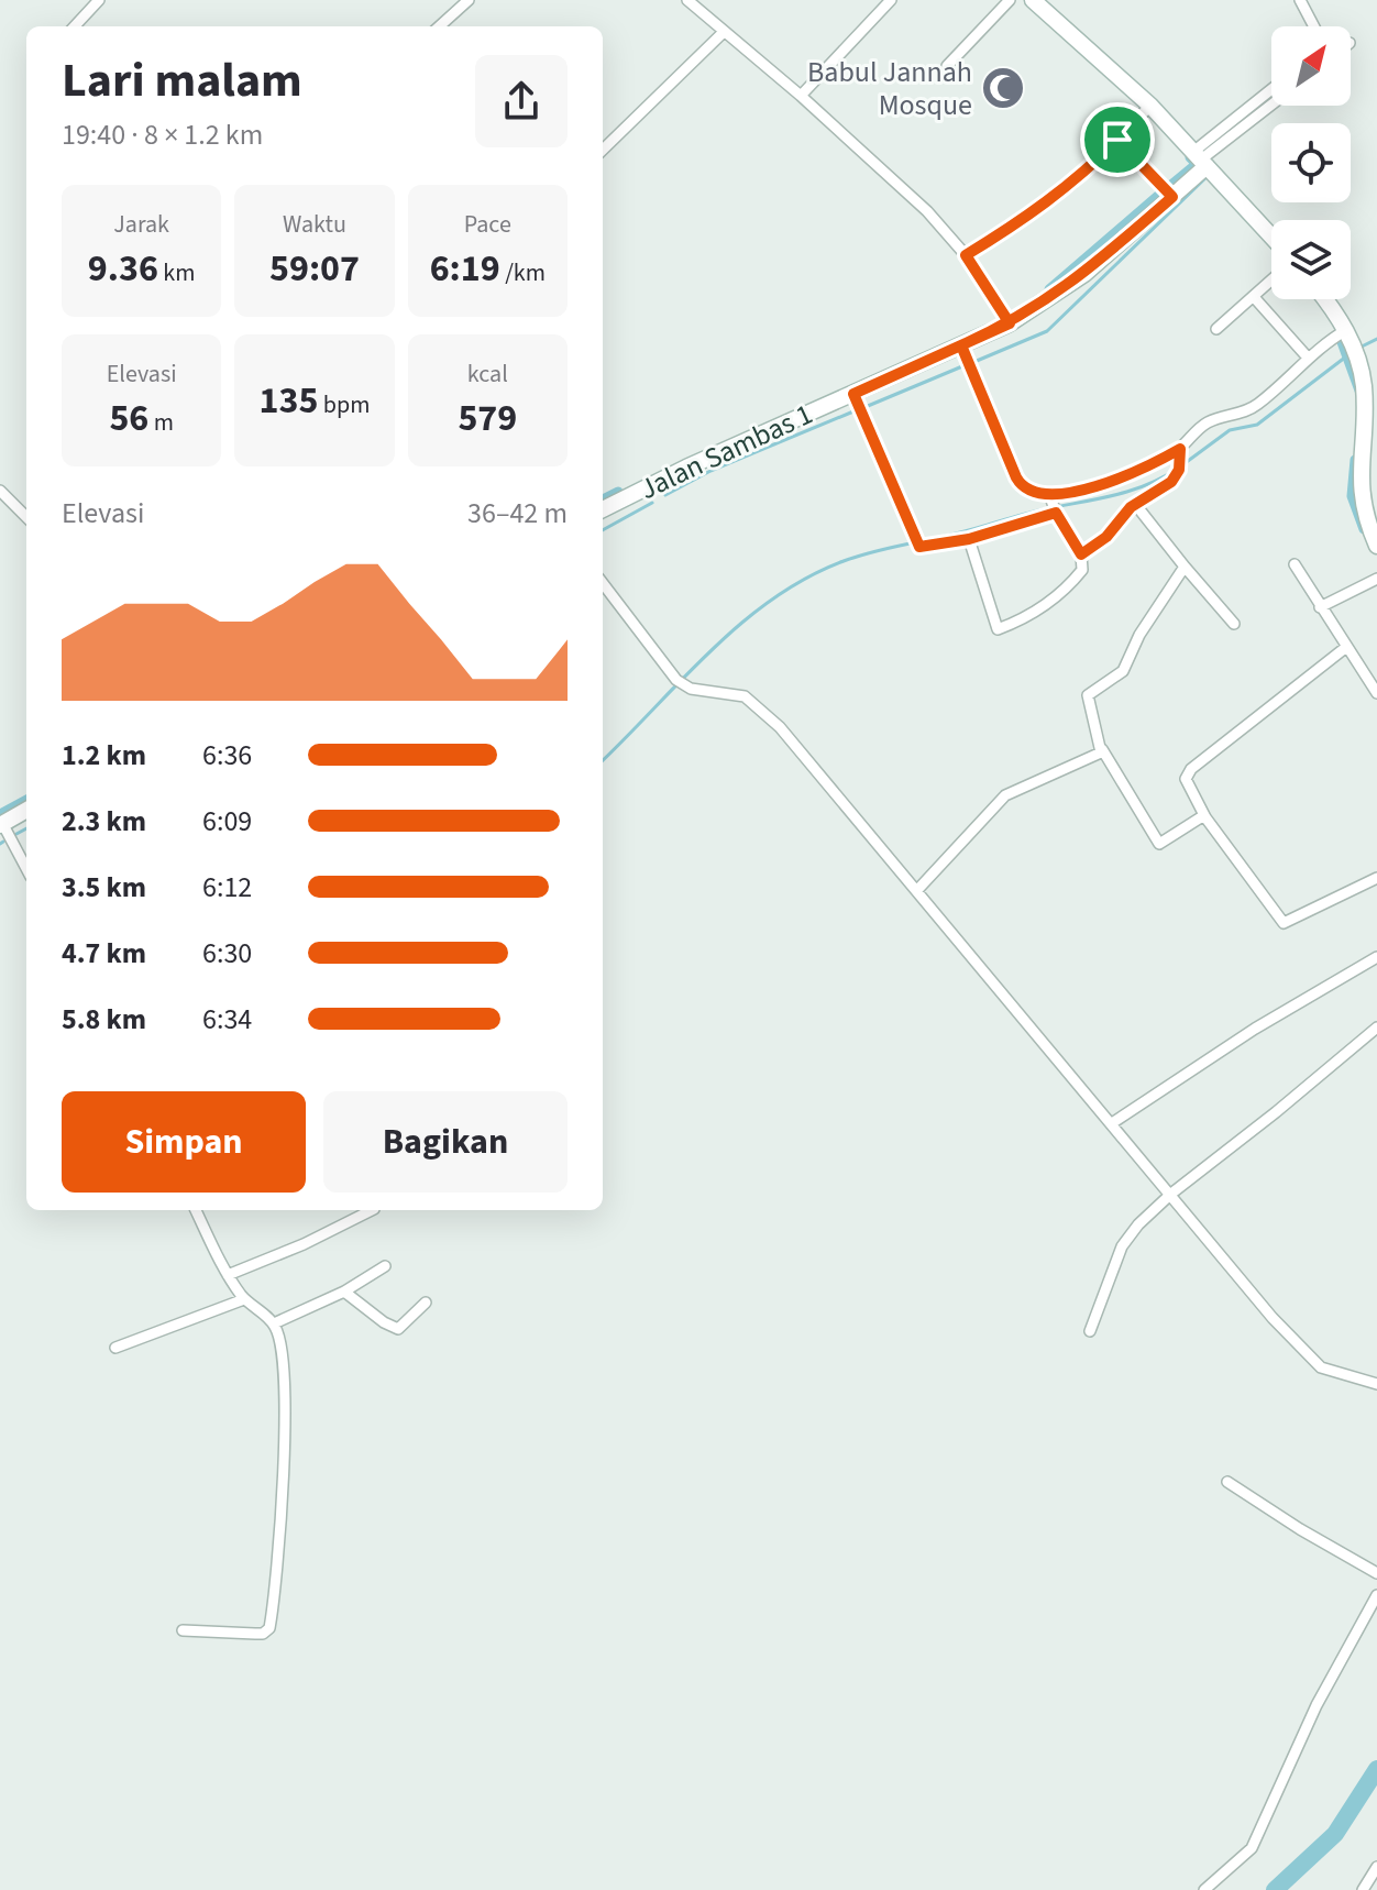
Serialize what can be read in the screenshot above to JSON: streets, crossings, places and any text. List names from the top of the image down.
{
  "streets": {
    "street": ["Jalan Sambas 1"]
  },
  "places": {
    "mosque": ["Babul Jannah Mosque"]
  },
  "north": "top right",
  "page": {
    "heading": ["Lari malam", "19:40 · 8 × 1.2 km"],
    "stats": [
      ["Jarak", "9.36 km"],
      ["Waktu", "59:07"],
      ["Pace", "6:19 /km"],
      ["Elevasi", "56 m"],
      ["135 bpm"],
      ["kcal", "579"]
    ],
    "chart": ["Elevasi", "36–42 m"],
    "list": [
      {
        "name": "1.2 km",
        "note": "6:36"
      },
      {
        "name": "2.3 km",
        "note": "6:09"
      },
      {
        "name": "3.5 km",
        "note": "6:12"
      },
      {
        "name": "4.7 km",
        "note": "6:30"
      },
      {
        "name": "5.8 km",
        "note": "6:34"
      }
    ],
    "buttons": ["Simpan", "Bagikan"]
  }
}
